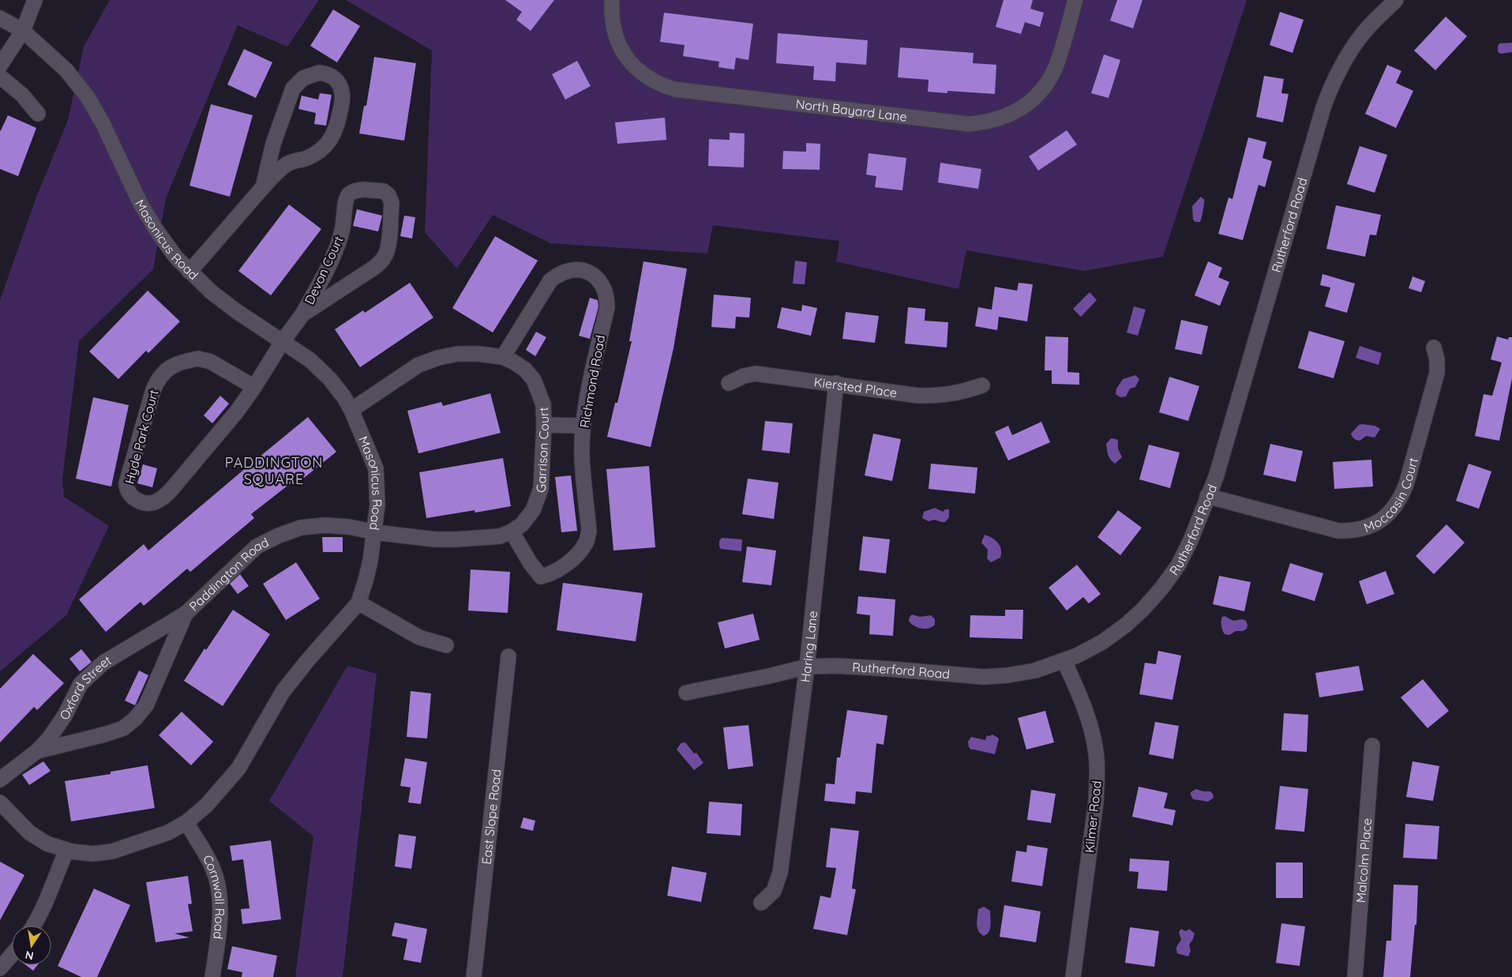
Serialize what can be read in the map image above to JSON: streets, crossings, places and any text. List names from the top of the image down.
{
  "streets": {
    "street": [
      "North Bayard Lane",
      "Rutherford Road",
      "Masonicus Road",
      "Devon Court",
      "Richmond Road",
      "Kiersted Place",
      "Hyde Park Court",
      "Garrison Court",
      "Moccasin Court",
      "Paddington Road",
      "Haring Lane",
      "Oxford Street",
      "East Slope Road",
      "Kilmer Road",
      "Malcolm Place",
      "Cornwall Road"
    ]
  },
  "crossings": [
    ["Rutherford Road", "Moccasin Court"],
    ["Rutherford Road", "Haring Lane"],
    ["Rutherford Road", "Kilmer Road"],
    ["Masonicus Road", "Devon Court"],
    ["Masonicus Road", "Hyde Park Court"],
    ["Masonicus Road", "Garrison Court"],
    ["Masonicus Road", "Paddington Road"],
    ["Masonicus Road", "Cornwall Road"],
    ["Devon Court", "Hyde Park Court"],
    ["Richmond Road", "Garrison Court"],
    ["Kiersted Place", "Haring Lane"],
    ["Garrison Court", "Paddington Road"],
    ["Paddington Road", "Oxford Street"]
  ],
  "districts": ["PADDINGTON SQUARE"],
  "north": "bottom"
}
